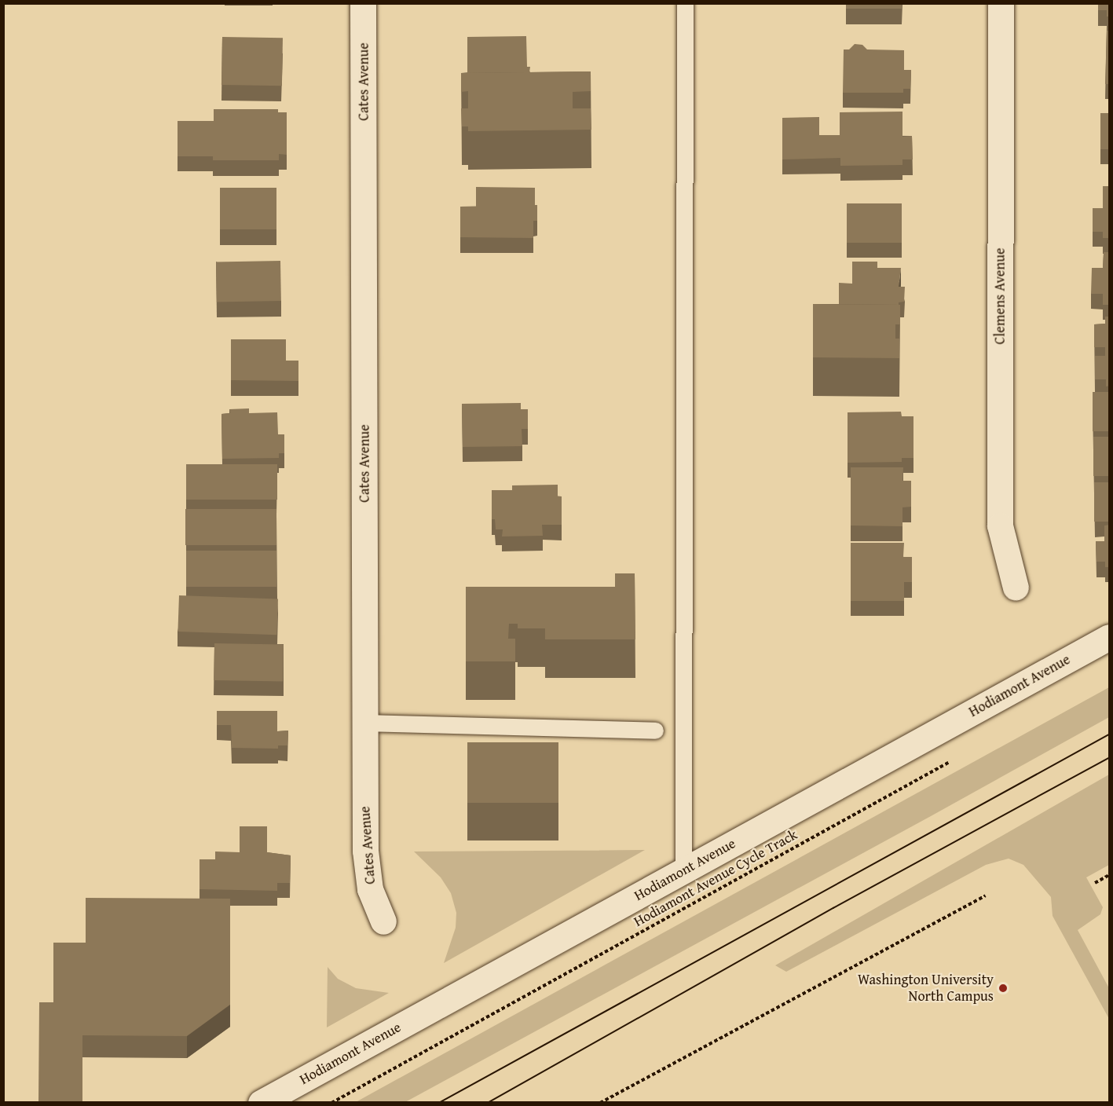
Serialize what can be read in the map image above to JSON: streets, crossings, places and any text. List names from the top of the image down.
{
  "streets": {
    "street": ["Cates Avenue", "Clemens Avenue", "Hodiamont Avenue"],
    "path": ["Hodiamont Avenue Cycle Track"]
  },
  "places": ["Washington University North Campus"]
}
